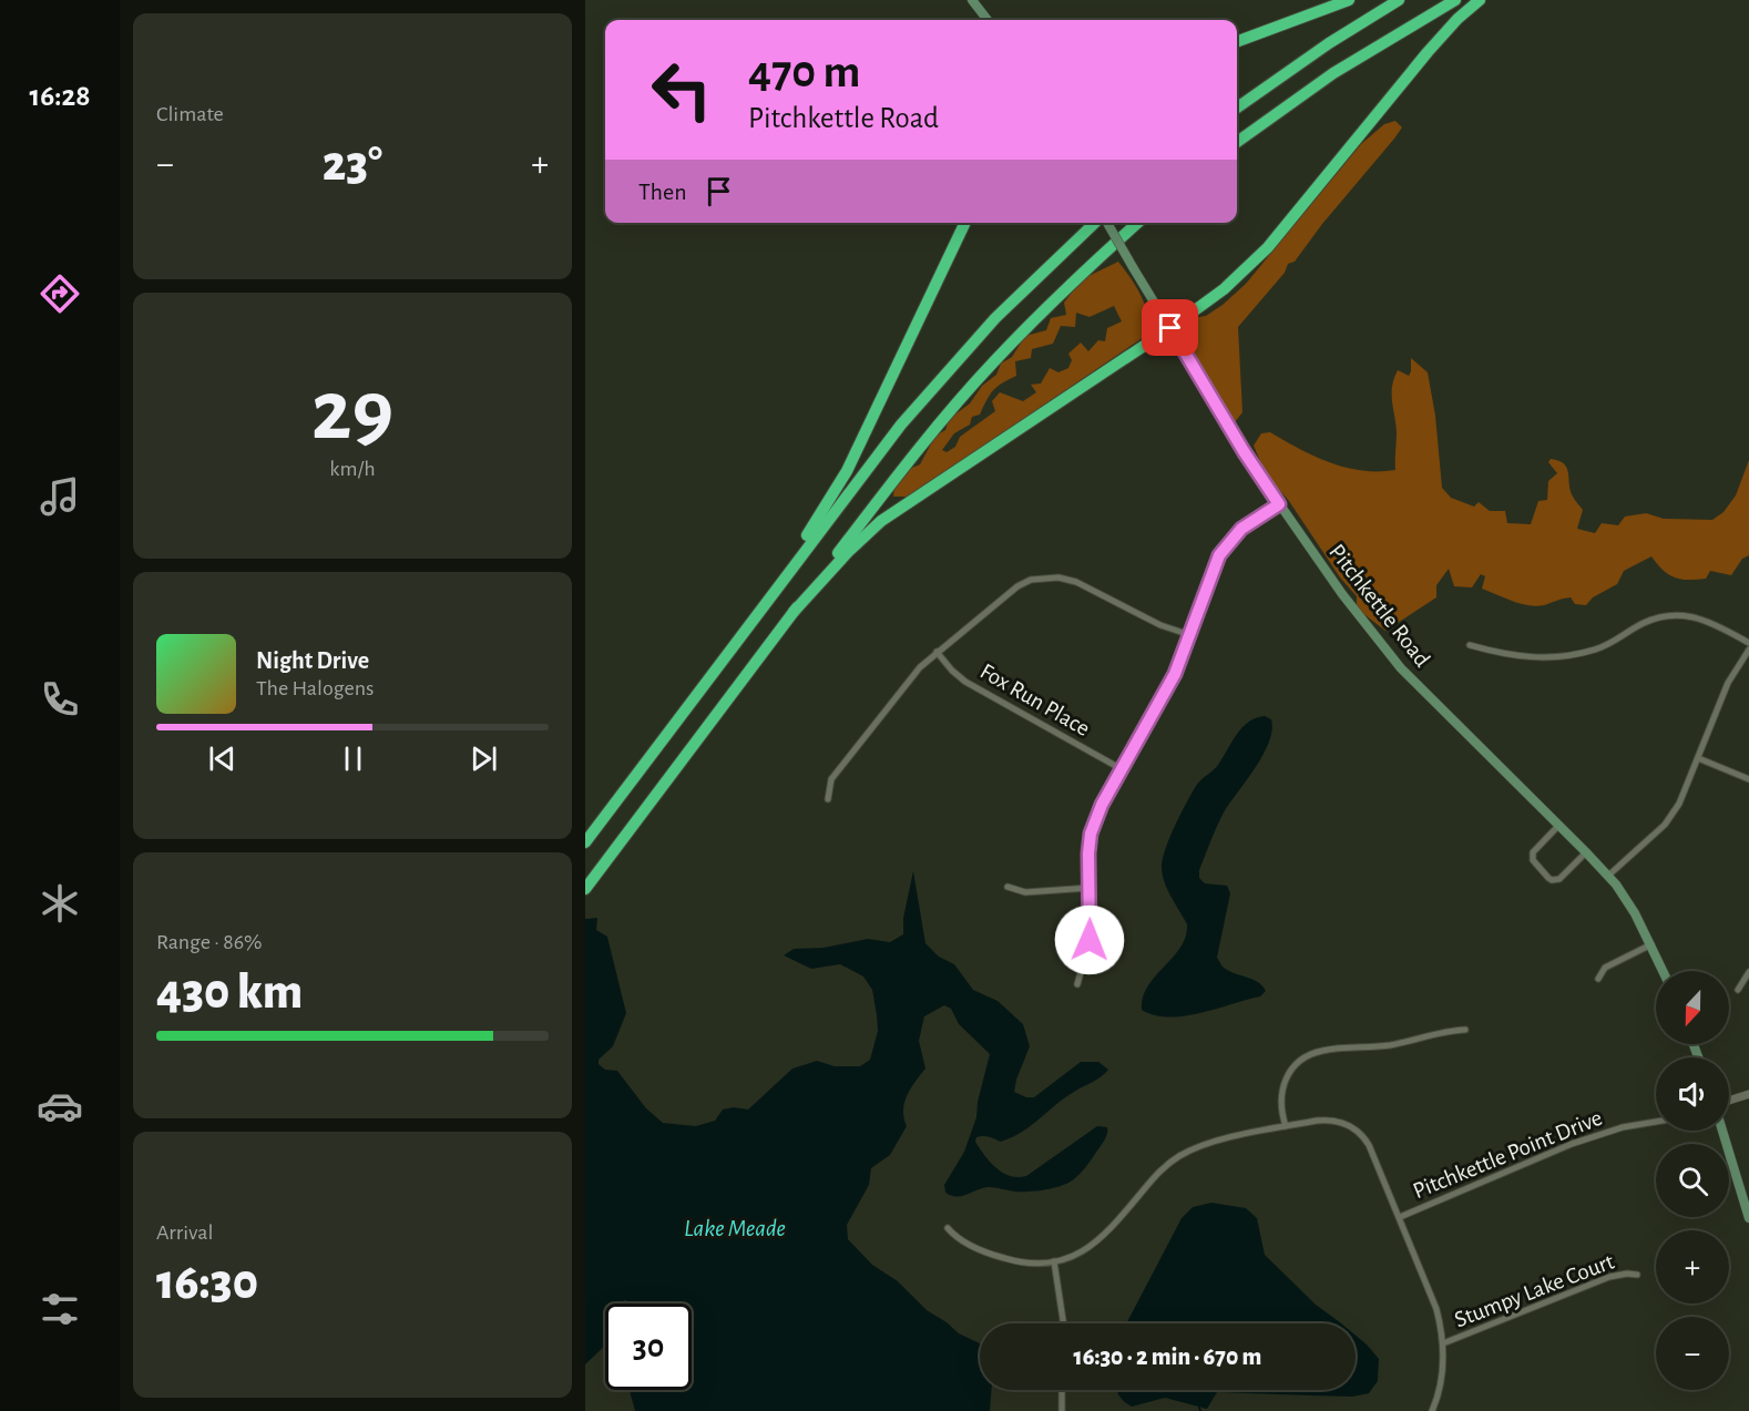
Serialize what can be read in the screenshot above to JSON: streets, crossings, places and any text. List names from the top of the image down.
{
  "streets": {
    "main road": ["Pitchkettle Road"],
    "street": ["Fox Run Place", "Pitchkettle Point Drive", "Stumpy Lake Court"]
  },
  "water": ["Lake Meade"],
  "north": "bottom",
  "page": {
    "tabs": "16:28",
    "tile": [
      "Climate",
      ["29", "km/h"],
      ["Range · 86%", "430 km"],
      ["Arrival", "16:30"]
    ],
    "turn": ["470 m", "Pitchkettle Road"],
    "heat": ["−", "23°", "+"],
    "then": "Then",
    "song": ["Night Drive", "The Halogens"],
    "map_buttons": ["+", "−"],
    "limit": "30",
    "trip": "16:30 · 2 min · 670 m"
  }
}
